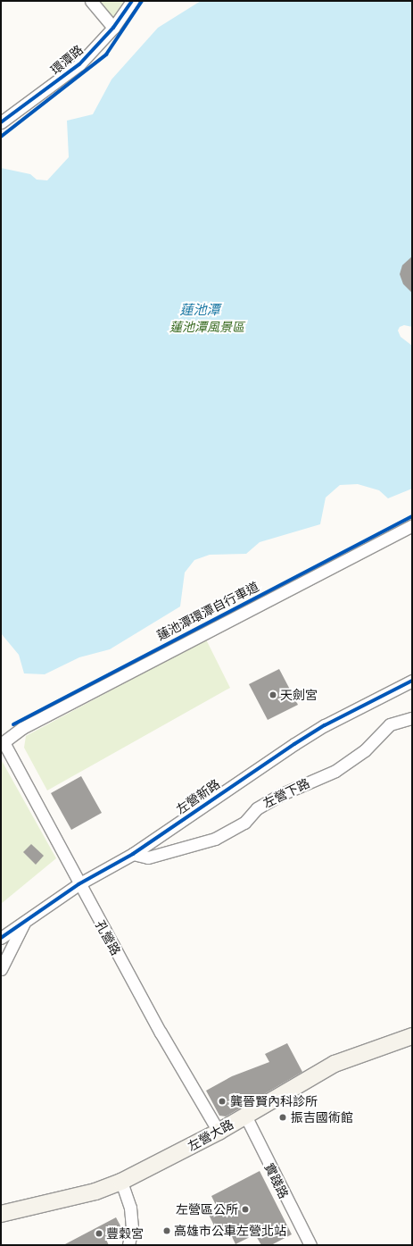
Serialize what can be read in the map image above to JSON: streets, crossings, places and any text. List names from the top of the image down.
{
  "streets": {
    "street": [
      "環潭路",
      "左營下路",
      "左營新路",
      "孔營路",
      "左營大路",
      "實踐路"
    ],
    "cycle path": ["蓮池潭環潭自行車道"]
  },
  "crossings": [
    ["左營下路", "左營新路"],
    ["左營新路", "孔營路"],
    ["孔營路", "左營大路"],
    ["左營大路", "實踐路"]
  ],
  "water": ["蓮池潭"],
  "parks": ["蓮池潭風景區"],
  "places": [
    "天劍宮",
    "龔晉賢內科診所",
    "振吉國術館",
    "左營區公所",
    "高雄市公車左營北站",
    "豐穀宮"
  ]
}
